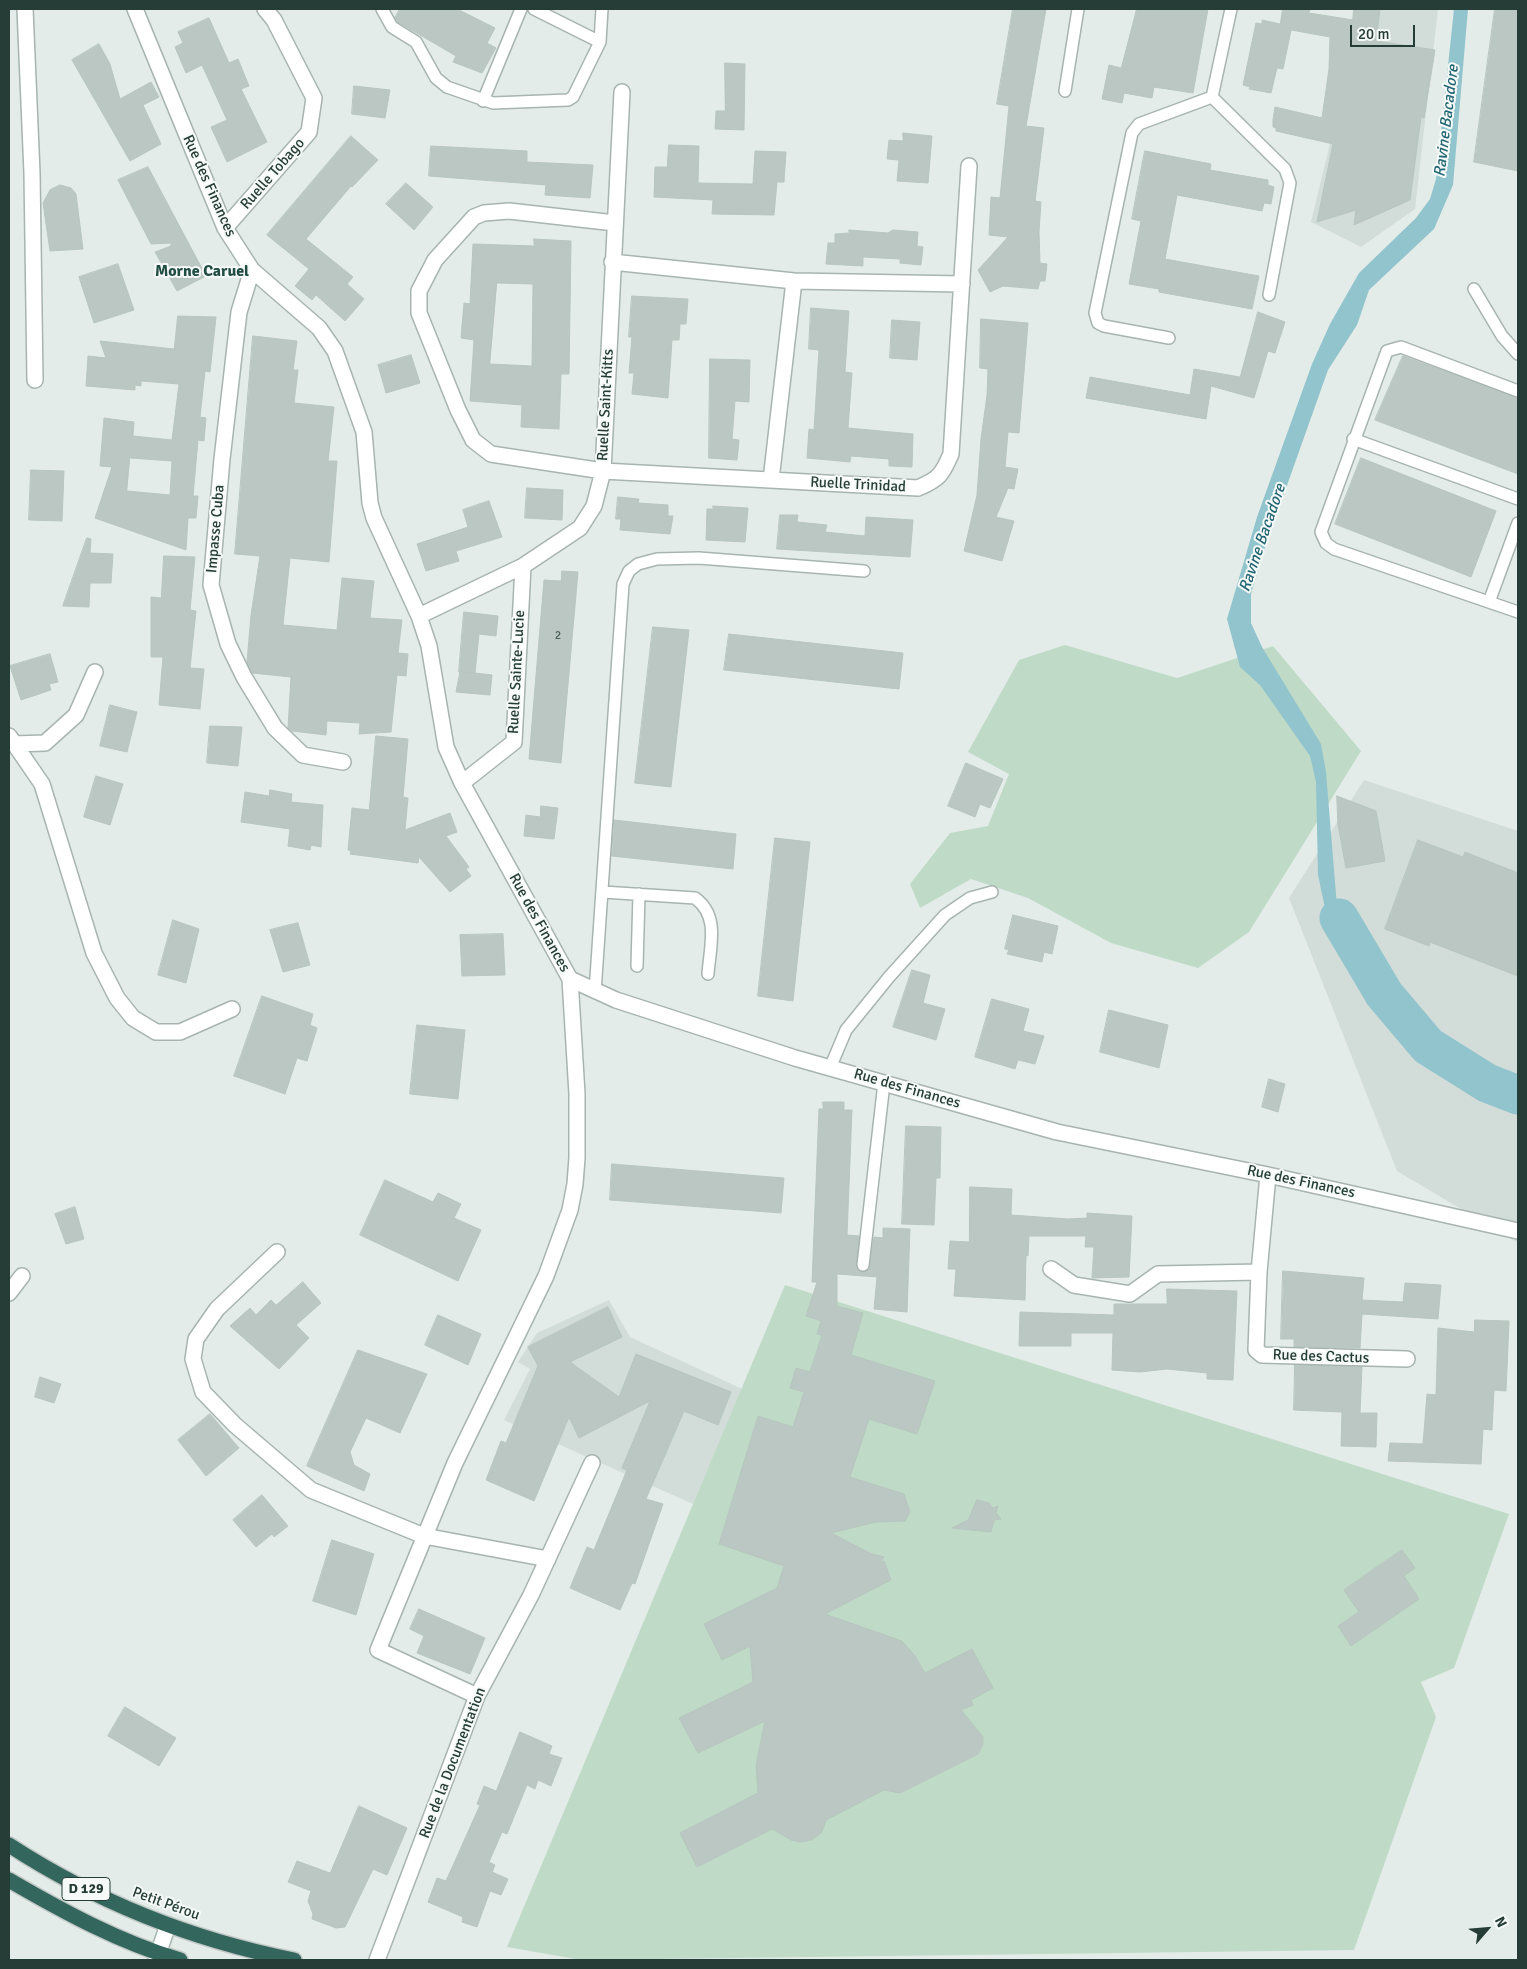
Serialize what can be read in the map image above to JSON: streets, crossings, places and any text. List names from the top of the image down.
{
  "streets": {
    "highway": ["D 129", "Petit Pérou"],
    "street": [
      "Ruelle Tobago",
      "Rue des Finances",
      "Ruelle Saint-Kitts",
      "Ruelle Trinidad",
      "Impasse Cuba",
      "Ruelle Sainte-Lucie",
      "Rue des Cactus",
      "Rue de la Documentation"
    ]
  },
  "crossings": [
    ["Ruelle Tobago", "Rue des Finances"],
    ["Rue des Finances", "Ruelle Saint-Kitts"],
    ["Rue des Finances", "Impasse Cuba"],
    ["Rue des Finances", "Ruelle Sainte-Lucie"],
    ["Rue des Finances", "Rue des Cactus"],
    ["Ruelle Saint-Kitts", "Ruelle Trinidad"],
    ["Ruelle Saint-Kitts", "Ruelle Sainte-Lucie"]
  ],
  "districts": ["Morne Caruel"],
  "water": ["Ravine Bacadore"],
  "house_numbers": ["2"],
  "scale_bar": "20 m",
  "north": "top right"
}
